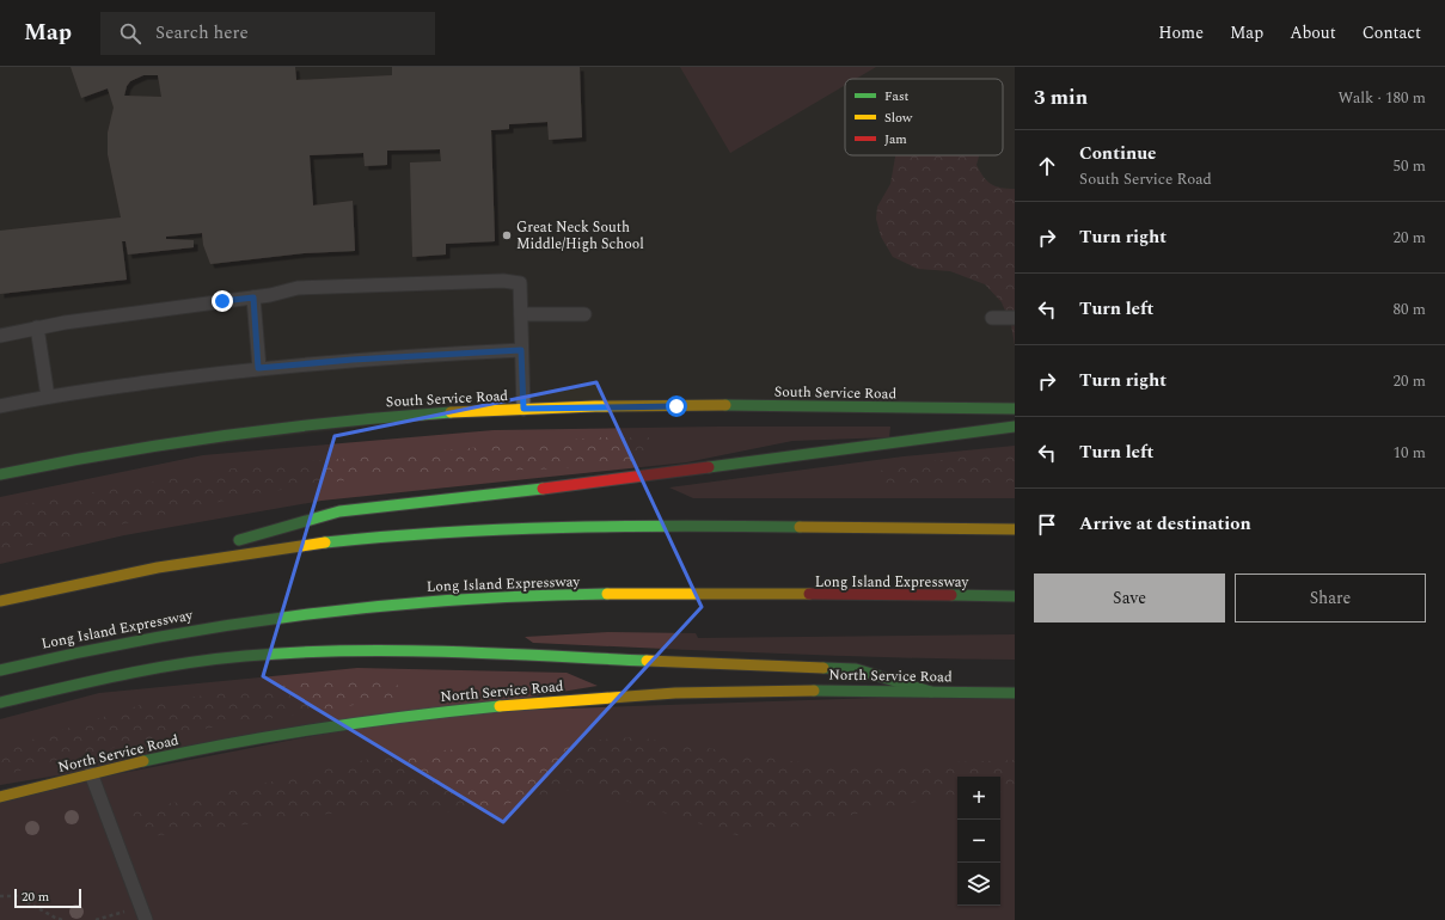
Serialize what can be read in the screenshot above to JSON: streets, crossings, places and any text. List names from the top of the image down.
{
  "streets": {
    "main road": ["South Service Road", "Long Island Expressway", "North Service Road"]
  },
  "places": ["Great Neck South Middle/High School"],
  "legend": ["Fast", "Slow", "Jam"],
  "scale_bar": "20 m",
  "page": {
    "header": "Map",
    "search": "Search here",
    "nav": [
      "Home",
      "Map",
      "About",
      "Contact"
    ],
    "heading": ["3 min", "Walk · 180 m"],
    "list": [
      ["Continue", "South Service Road", "50 m"],
      ["Turn right", "20 m"],
      ["Turn left", "80 m"],
      ["Turn right", "20 m"],
      ["Turn left", "10 m"],
      "Arrive at destination"
    ],
    "buttons": ["Save", "Share"],
    "map_buttons": ["+", "−"],
    "scale": "20 m"
  }
}
